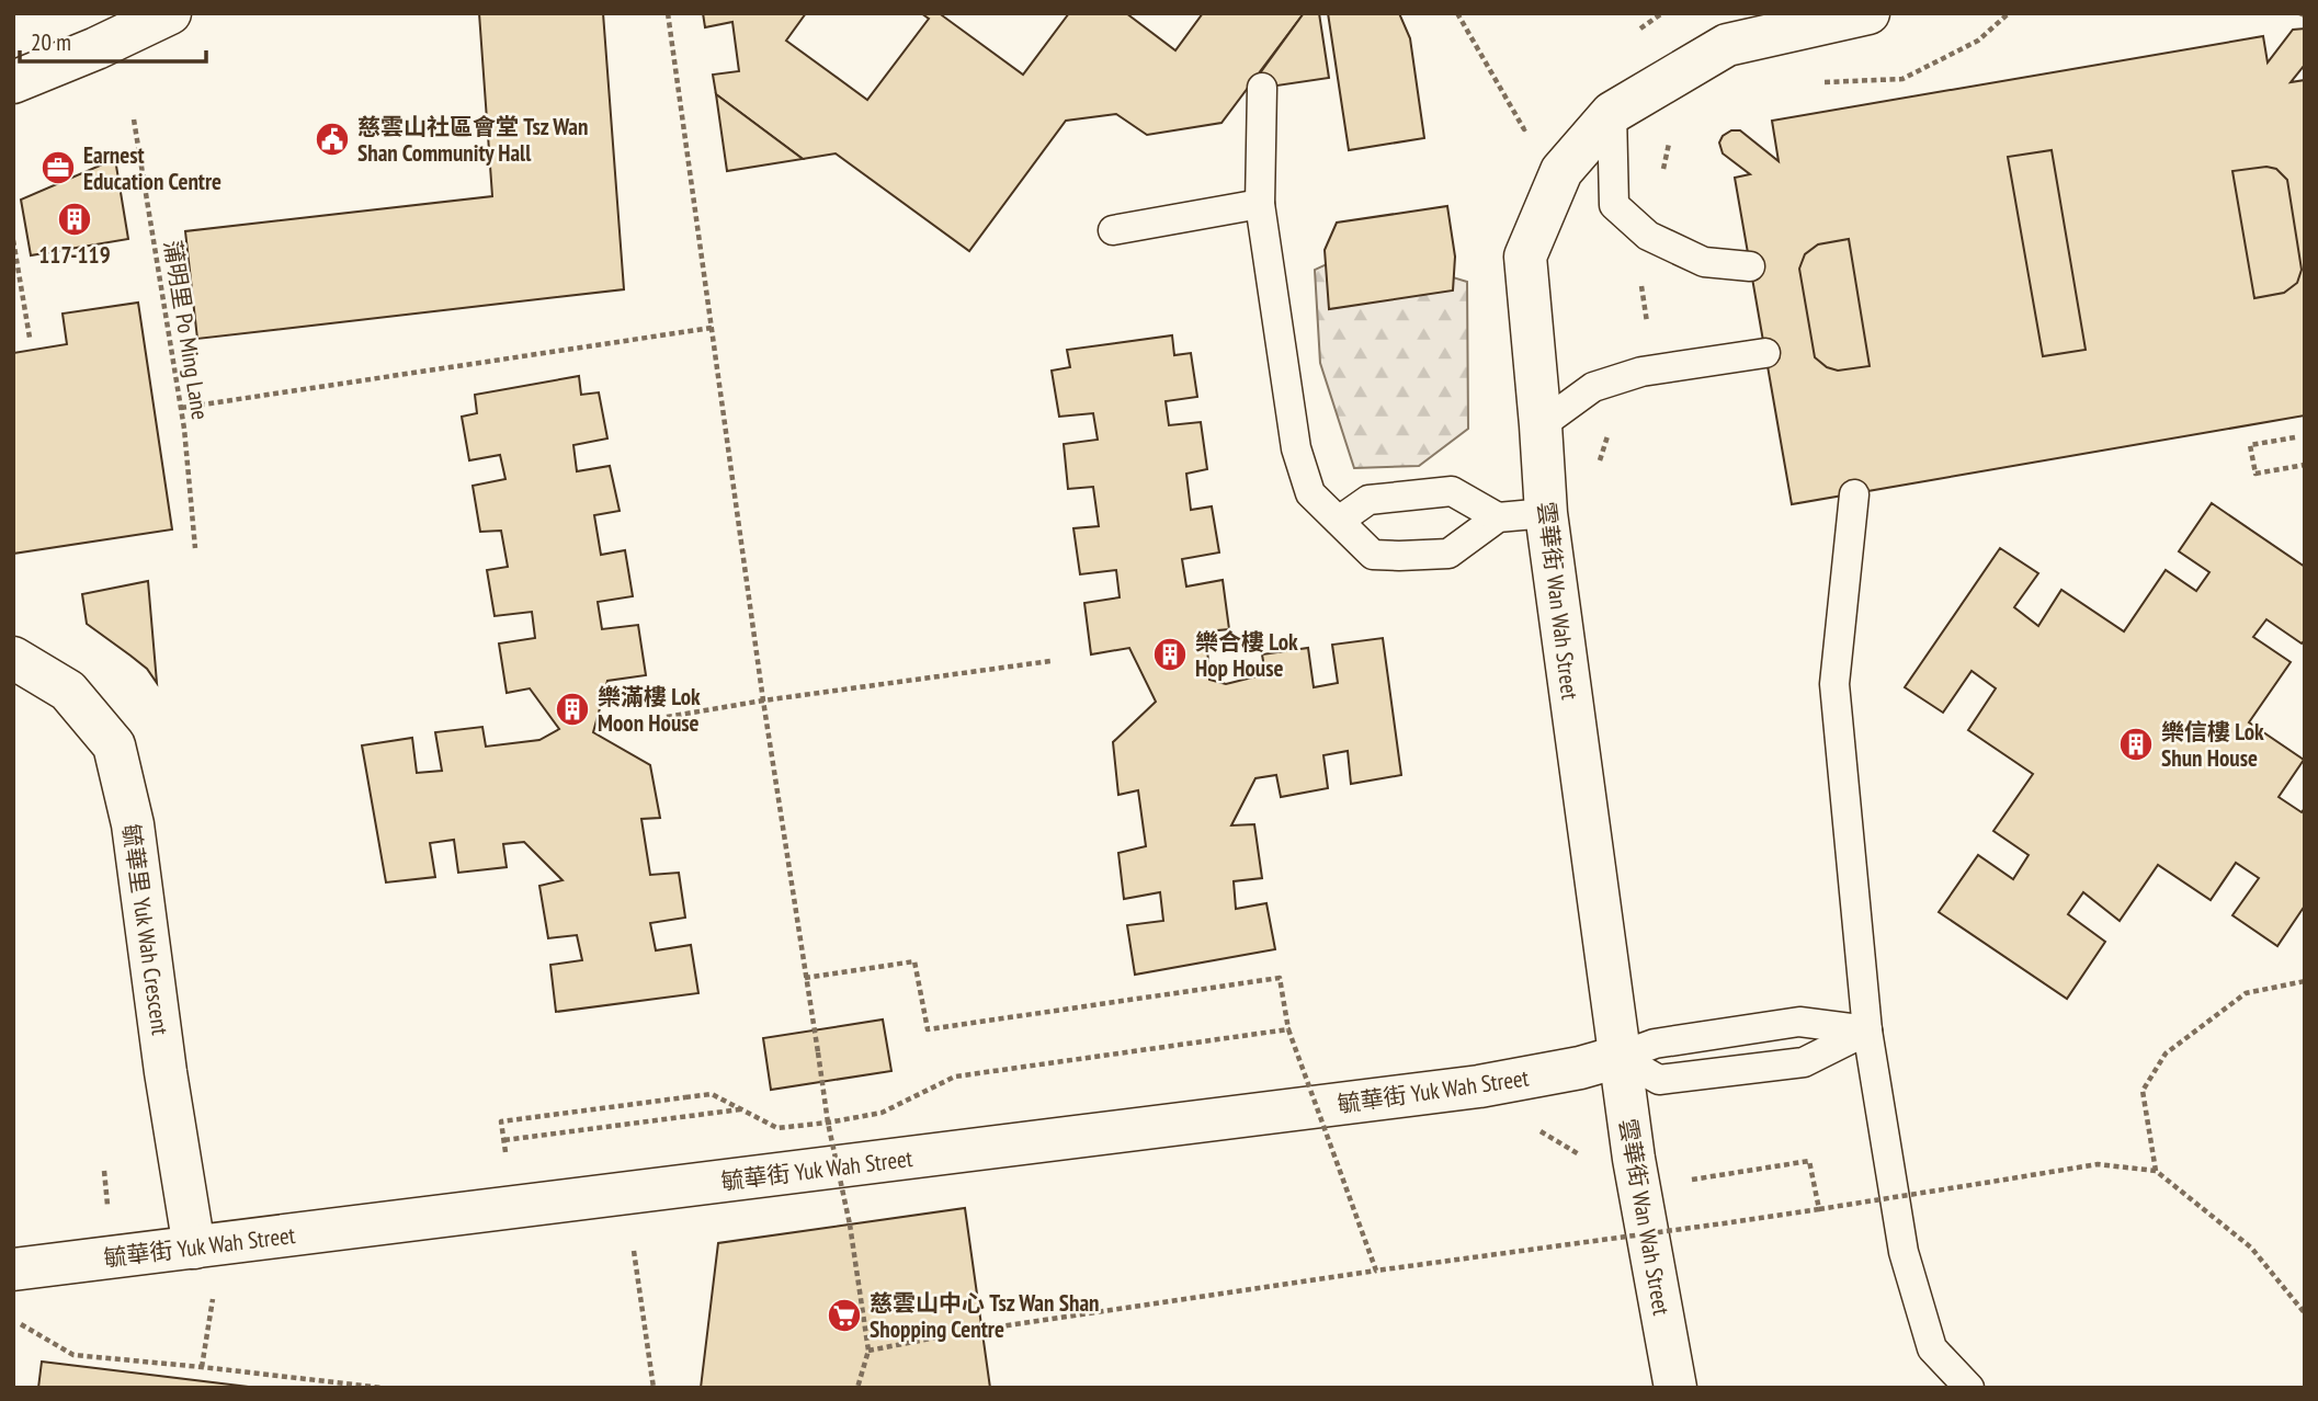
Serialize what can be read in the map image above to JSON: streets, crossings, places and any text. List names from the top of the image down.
{
  "streets": {
    "street": ["雲華街 Wan Wah Street", "毓華里 Yuk Wah Crescent", "毓華街 Yuk Wah Street"],
    "path": ["蒲明里 Po Ming Lane"]
  },
  "crossings": [
    ["雲華街 Wan Wah Street", "毓華街 Yuk Wah Street"],
    ["毓華里 Yuk Wah Crescent", "毓華街 Yuk Wah Street"]
  ],
  "places": {
    "public building": ["慈雲山社區會堂 Tsz Wan Shan Community Hall"],
    "office": ["Earnest Education Centre"],
    "building": [
      "117-119",
      "樂合樓 Lok Hop House",
      "樂滿樓 Lok Moon House",
      "樂信樓 Lok Shun House"
    ],
    "supermarket": ["慈雲山中心 Tsz Wan Shan Shopping Centre"]
  },
  "scale_bar": "20 m"
}
